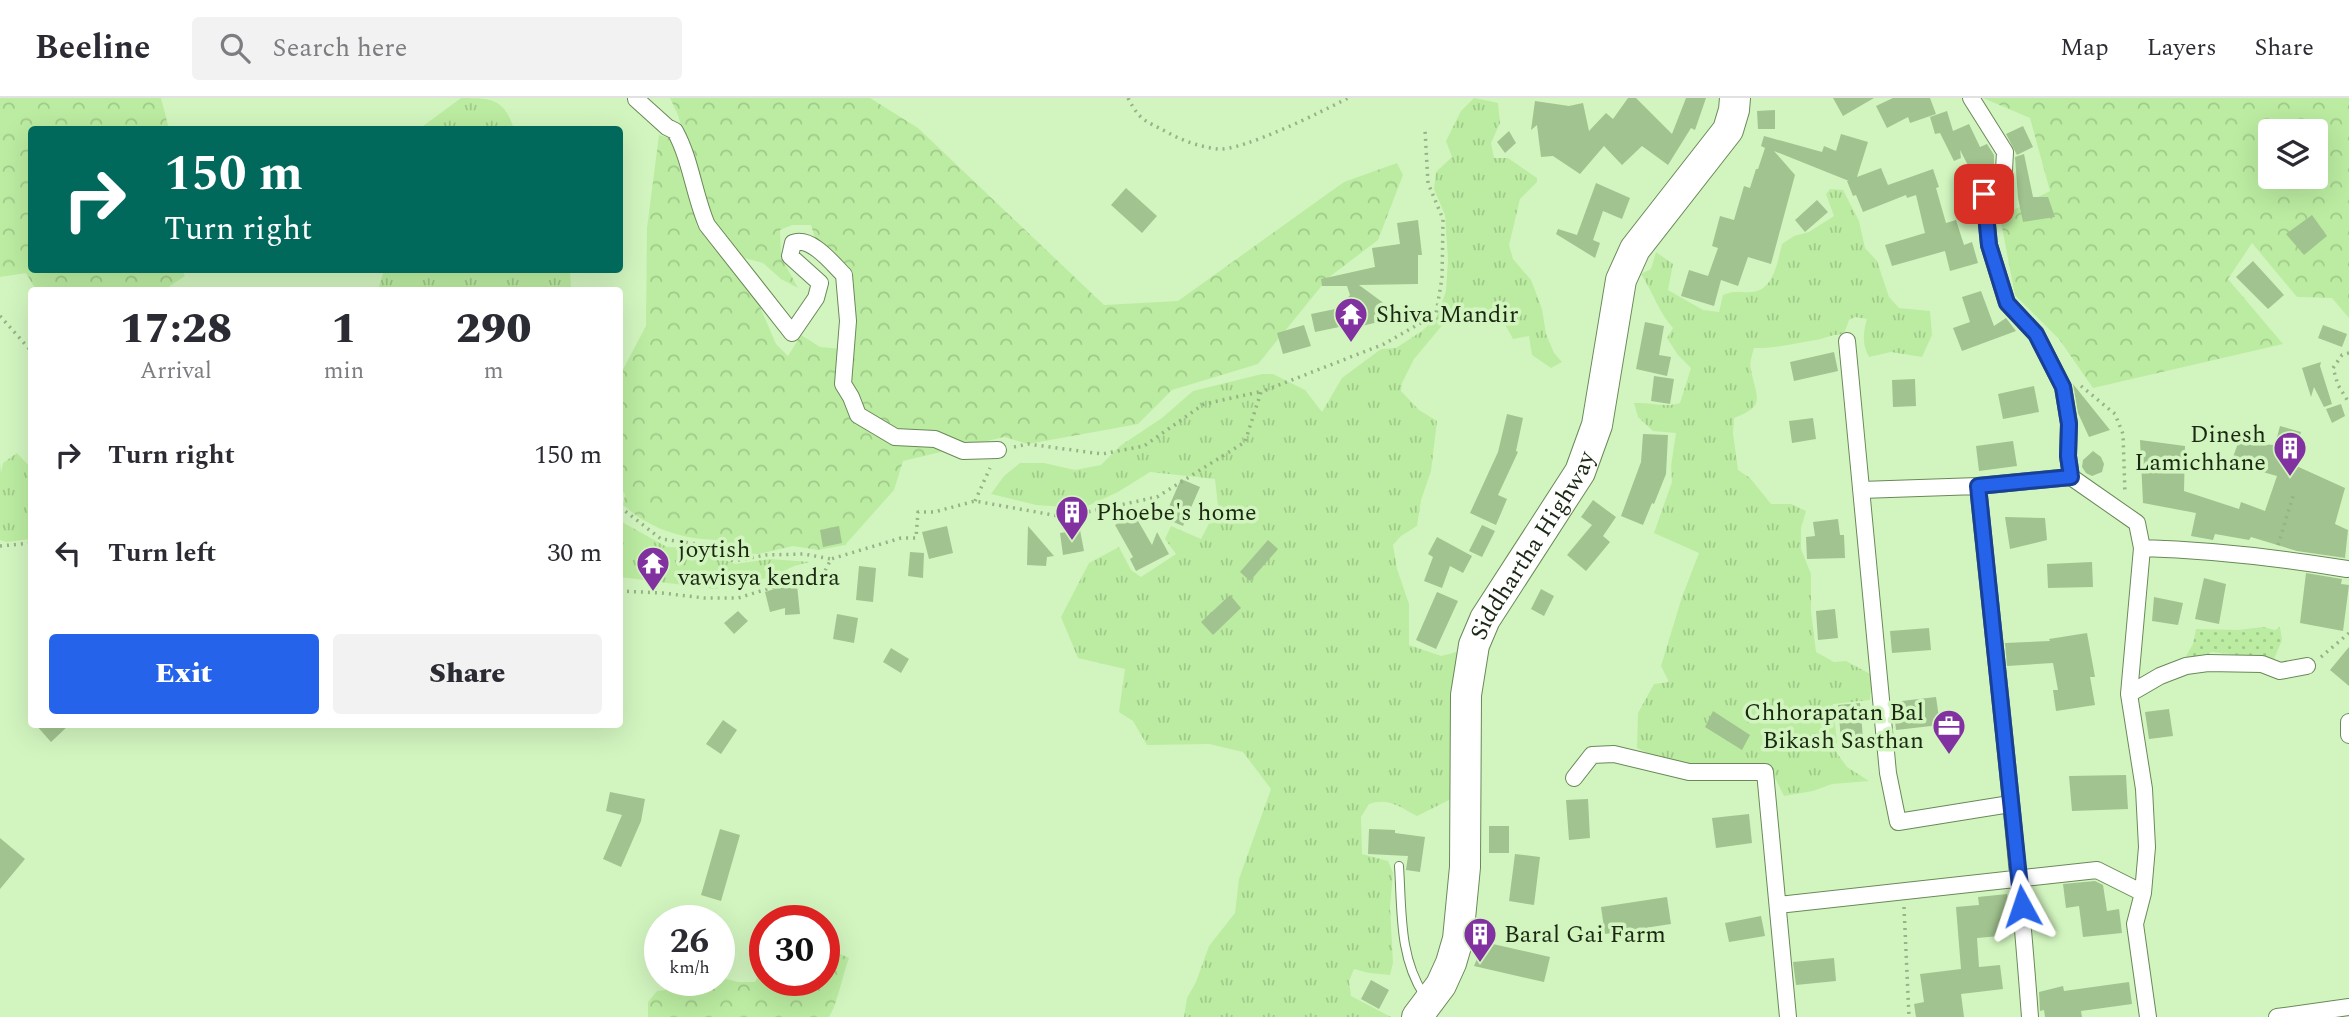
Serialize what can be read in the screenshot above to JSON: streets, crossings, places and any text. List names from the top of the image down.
{
  "streets": {
    "highway": ["Siddhartha Highway"]
  },
  "places": {
    "temple": ["Shiva Mandir", "joytish vawisya kendra"],
    "building": ["Dinesh Lamichhane", "Phoebe's home", "Baral Gai Farm"],
    "office": ["Chhorapatan Bal Bikash Sasthan"]
  },
  "page": {
    "header": "Beeline",
    "search": "Search here",
    "nav": ["Map", "Layers", "Share"],
    "turn": ["150 m", "Turn right"],
    "eta": [
      "17:28",
      "Arrival",
      "1",
      "min",
      "290",
      "m"
    ],
    "list": [
      {
        "name": "Turn right",
        "value": "150 m"
      },
      {
        "name": "Turn left",
        "value": "30 m"
      }
    ],
    "buttons": ["Exit", "Share"],
    "speed": "26 km/h",
    "limit": "30"
  }
}
